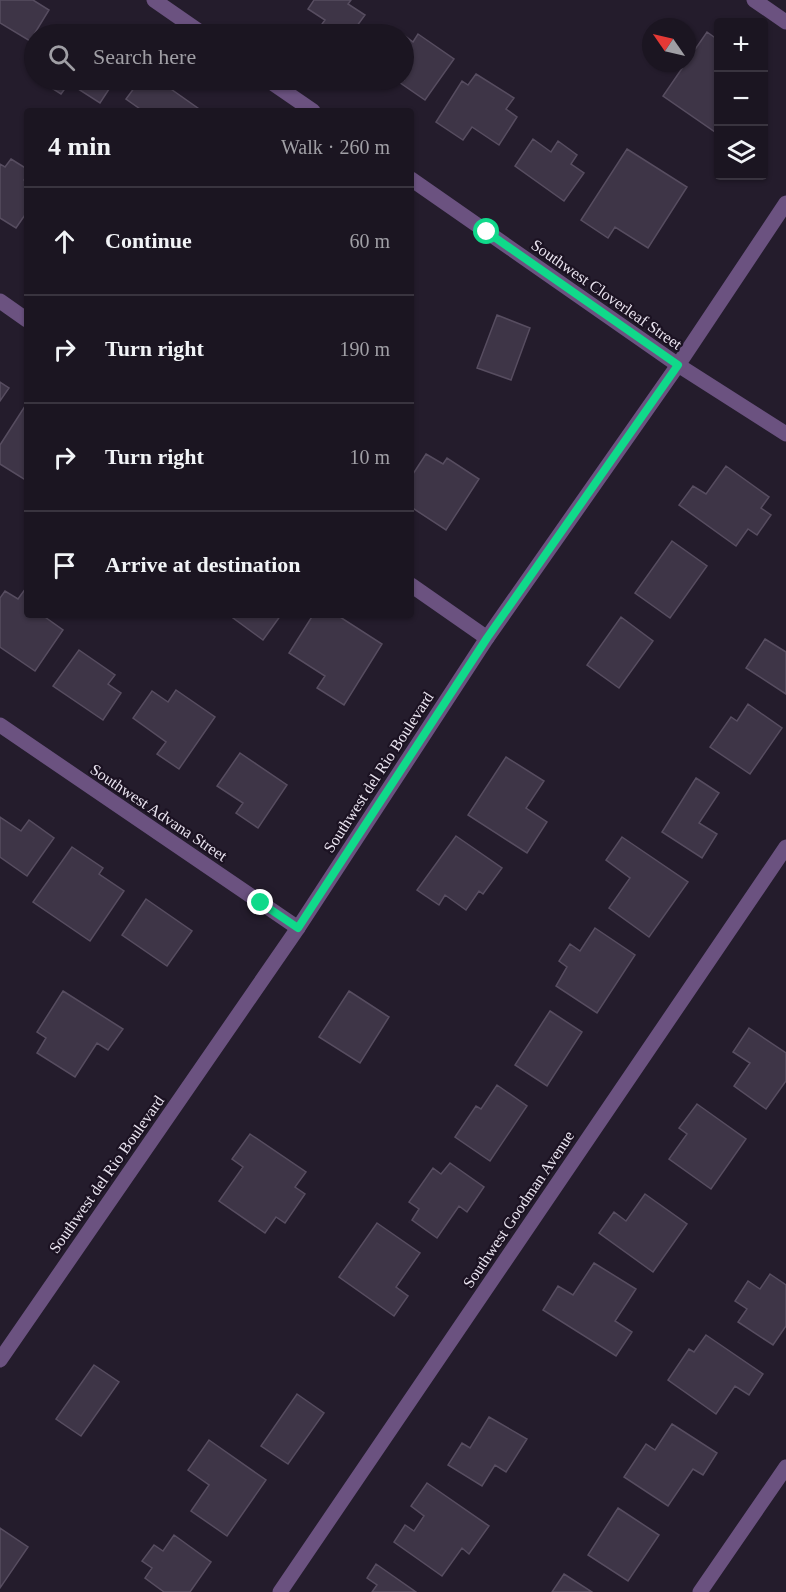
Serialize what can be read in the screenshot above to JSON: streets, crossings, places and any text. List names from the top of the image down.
{
  "streets": {
    "street": [
      "Southwest Cloverleaf Street",
      "Southwest del Rio Boulevard",
      "Southwest Advana Street",
      "Southwest Goodman Avenue"
    ]
  },
  "crossings": [
    ["Southwest Cloverleaf Street", "Southwest del Rio Boulevard"],
    ["Southwest del Rio Boulevard", "Southwest Advana Street"]
  ],
  "north": "top left",
  "page": {
    "map_buttons": ["+", "−"],
    "search": "Search here",
    "heading": ["4 min", "Walk · 260 m"],
    "list": [
      ["Continue", "60 m"],
      ["Turn right", "190 m"],
      ["Turn right", "10 m"],
      "Arrive at destination"
    ]
  }
}
